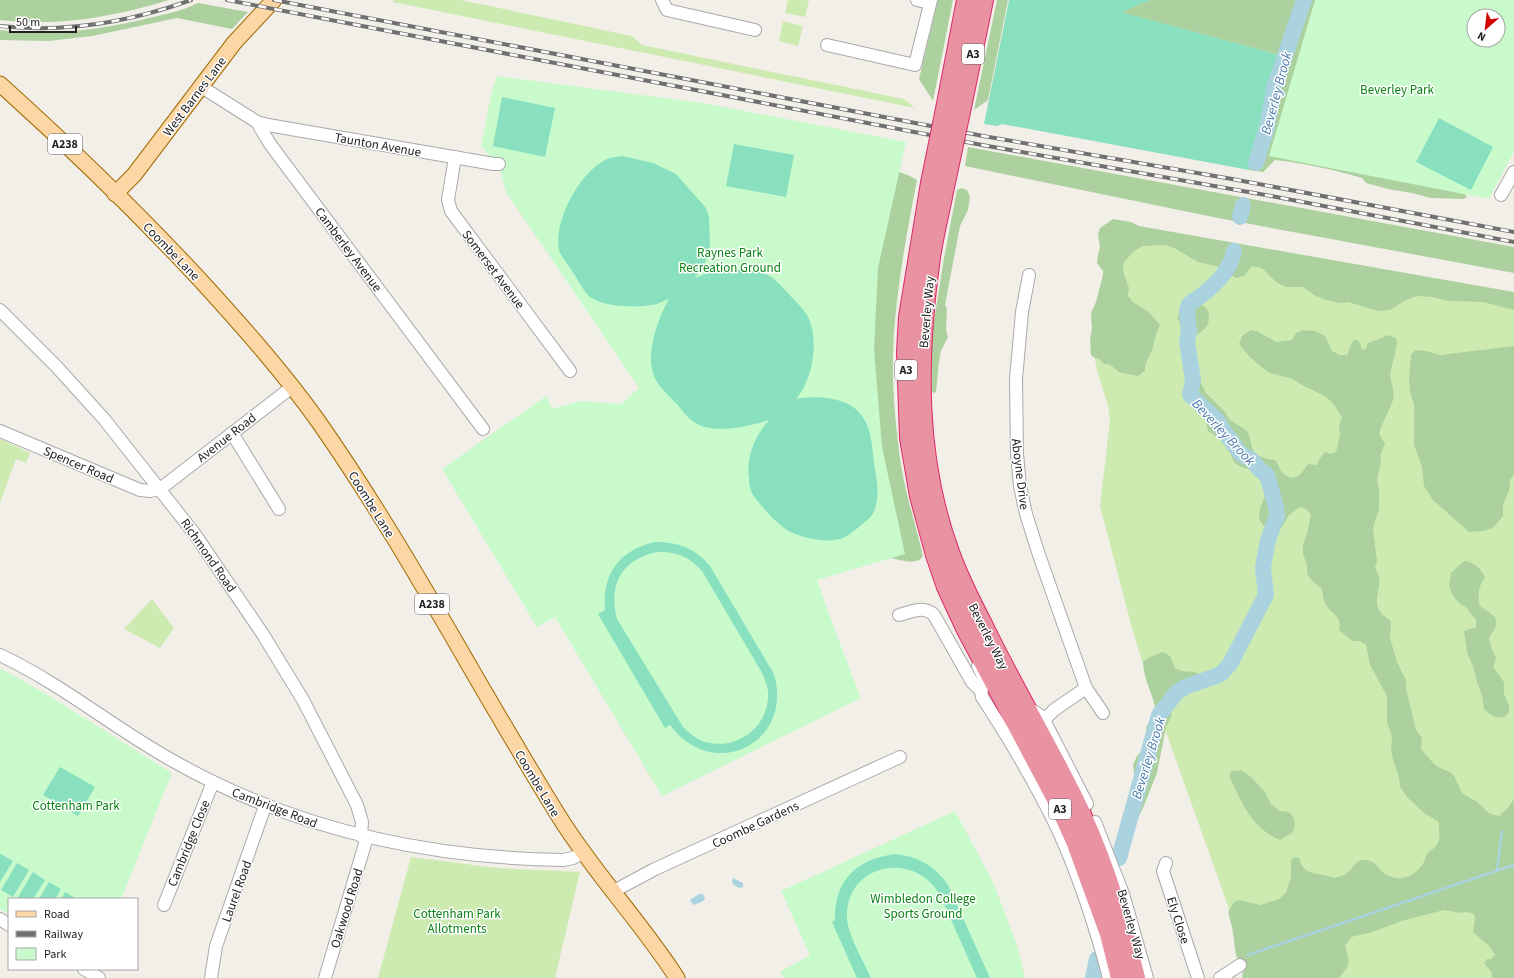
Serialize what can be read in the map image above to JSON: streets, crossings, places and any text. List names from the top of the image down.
{
  "streets": {
    "highway": ["A3", "Beverley Way"],
    "main road": ["West Barnes Lane", "A238", "Coombe Lane"],
    "street": [
      "Taunton Avenue",
      "Camberley Avenue",
      "Somerset Avenue",
      "Avenue Road",
      "Spencer Road",
      "Aboyne Drive",
      "Richmond Road",
      "Cambridge Road",
      "Coombe Gardens",
      "Cambridge Close",
      "Laurel Road",
      "Oakwood Road",
      "Ely Close"
    ]
  },
  "crossings": [
    ["West Barnes Lane", "Camberley Avenue"],
    ["West Barnes Lane", "Coombe Lane"],
    ["Taunton Avenue", "Camberley Avenue"],
    ["Taunton Avenue", "Somerset Avenue"],
    ["Coombe Lane", "Avenue Road"],
    ["Coombe Lane", "Cambridge Road"],
    ["Coombe Lane", "Coombe Gardens"],
    ["Avenue Road", "Spencer Road"],
    ["Avenue Road", "Richmond Road"],
    ["Spencer Road", "Richmond Road"],
    ["Richmond Road", "Cambridge Road"],
    ["Richmond Road", "Oakwood Road"],
    ["Cambridge Road", "Cambridge Close"],
    ["Cambridge Road", "Laurel Road"],
    ["Cambridge Road", "Oakwood Road"]
  ],
  "water": ["Beverley Brook"],
  "parks": [
    "Beverley Park",
    "Raynes Park Recreation Ground",
    "Cottenham Park",
    "Wimbledon College Sports Ground",
    "Cottenham Park Allotments"
  ],
  "legend": ["Road", "Railway", "Park"],
  "scale_bar": "50 m",
  "north": "bottom left"
}
